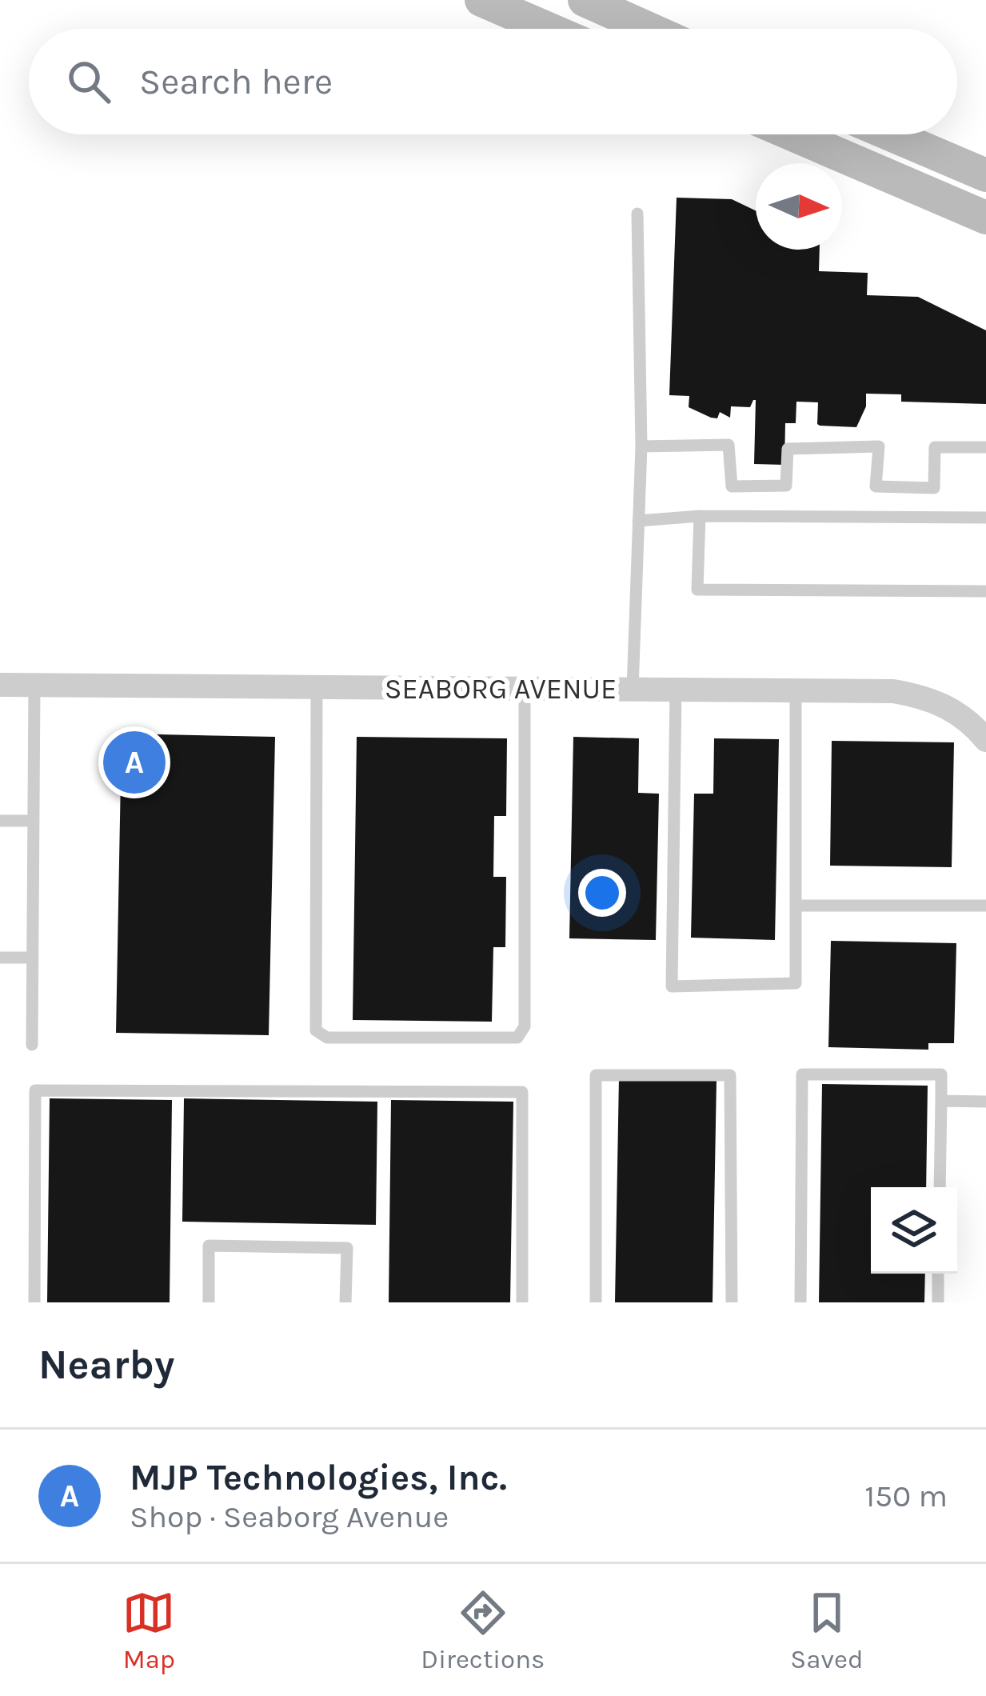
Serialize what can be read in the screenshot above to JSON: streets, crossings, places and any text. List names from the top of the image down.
{
  "streets": {
    "street": ["SEABORG AVENUE"]
  },
  "north": "right",
  "page": {
    "search": "Search here",
    "pins": "A",
    "heading": "Nearby",
    "list": [
      {
        "mark": "A",
        "name": "MJP Technologies, Inc.",
        "note": "Shop · Seaborg Avenue",
        "value": "150 m"
      }
    ],
    "nav": ["Map", "Directions", "Saved"]
  }
}
